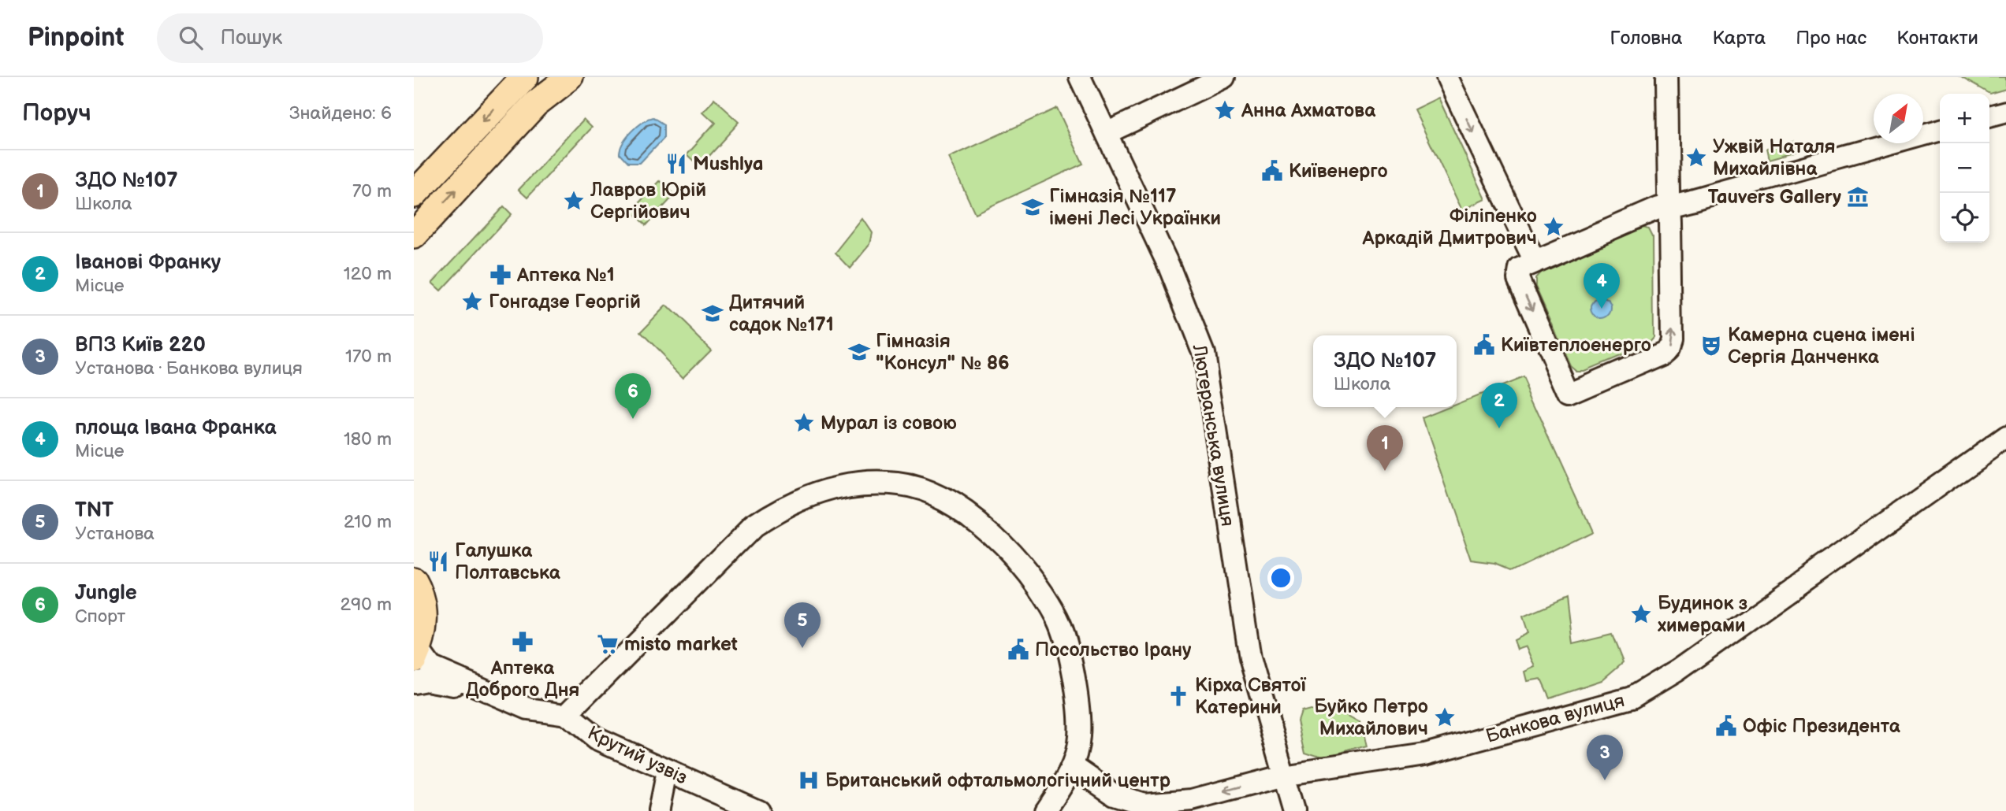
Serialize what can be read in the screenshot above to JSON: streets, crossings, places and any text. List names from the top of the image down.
{
  "streets": {
    "street": ["Лютеранська вулиця", "Банкова вулиця", "Крутий узвіз"]
  },
  "crossings": [
    ["Лютеранська вулиця", "Банкова вулиця"]
  ],
  "places": {
    "place": [
      "Анна Ахматова",
      "Ужвій Наталя Михайлівна",
      "Лавров Юрій Сергійович",
      "Філіпенко Аркадій Дмитрович",
      "Гонгадзе Георгій",
      "Мурал із совою",
      "Будинок з химерами",
      "Буйко Петро Михайлович"
    ],
    "restaurant": ["Mushlya", "Галушка Полтавська"],
    "public building": [
      "Київенерго",
      "Київтеплоенерго",
      "Посольство Ірану",
      "Офіс Президента"
    ],
    "museum": ["Tauvers Gallery"],
    "school or university": ["Гімназія №117 імені Лесі Українки", "Дитячий садок №171", "Гімназія \"Консул\" № 86"],
    "pharmacy": ["Аптека №1", "Аптека Доброго Дня"],
    "theatre": ["Камерна сцена імені Сергія Данченка"],
    "supermarket": ["misto market"],
    "church": ["Кірха Святої Катерини"],
    "hospital": ["Британський офтальмологічний центр"]
  },
  "north": "top right",
  "page": {
    "header": "Pinpoint",
    "search": "Пошук",
    "nav": [
      "Головна",
      "Карта",
      "Про нас",
      "Контакти"
    ],
    "heading": ["Поруч", "Знайдено: 6"],
    "map_buttons": ["+", "−"],
    "list": [
      {
        "mark": "1",
        "name": "ЗДО №107",
        "note": "Школа",
        "value": "70 m"
      },
      {
        "mark": "2",
        "name": "Іванові Франку",
        "note": "Місце",
        "value": "120 m"
      },
      {
        "mark": "3",
        "name": "ВПЗ Київ 220",
        "note": "Установа · Банкова вулиця",
        "value": "170 m"
      },
      {
        "mark": "4",
        "name": "площа Івана Франка",
        "note": "Місце",
        "value": "180 m"
      },
      {
        "mark": "5",
        "name": "TNT",
        "note": "Установа",
        "value": "210 m"
      },
      {
        "mark": "6",
        "name": "Jungle",
        "note": "Спорт",
        "value": "290 m"
      }
    ],
    "pins": [
      "4",
      "6",
      "2",
      "1",
      "5",
      "3"
    ],
    "popup": ["ЗДО №107", "Школа"]
  }
}
